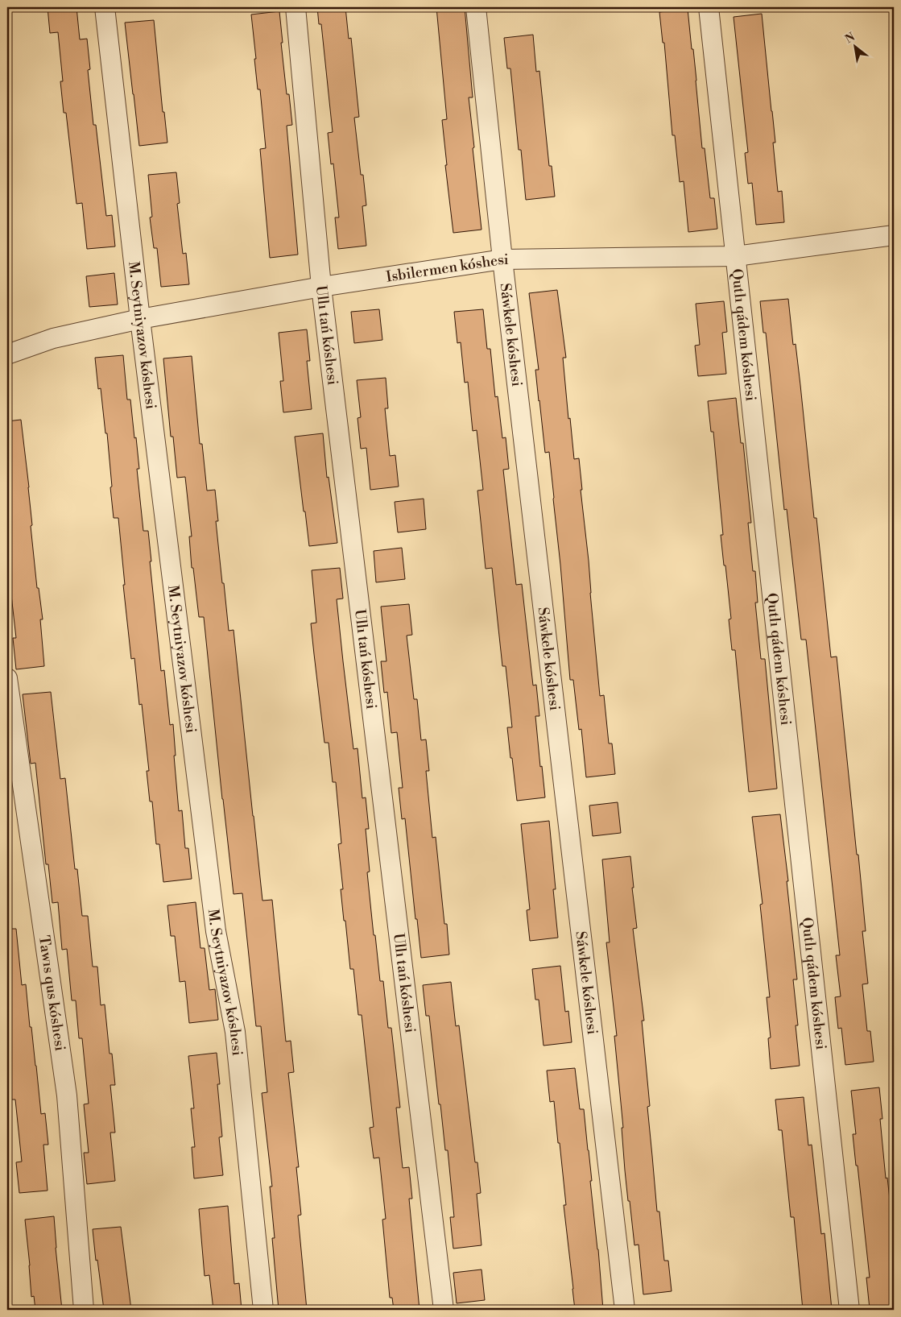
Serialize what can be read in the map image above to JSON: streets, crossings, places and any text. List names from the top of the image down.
{
  "streets": {
    "street": [
      "Isbilermen kóshesi",
      "Sáwkele kóshesi",
      "Qutlı qádem kóshesi",
      "M. Seytniyazov kóshesi",
      "Ullı tań kóshesi",
      "Tawıs qus kóshesi"
    ]
  },
  "crossings": [
    ["Isbilermen kóshesi", "Sáwkele kóshesi"],
    ["Isbilermen kóshesi", "Qutlı qádem kóshesi"],
    ["Isbilermen kóshesi", "M. Seytniyazov kóshesi"],
    ["Isbilermen kóshesi", "Ullı tań kóshesi"]
  ],
  "north": "top left"
}
